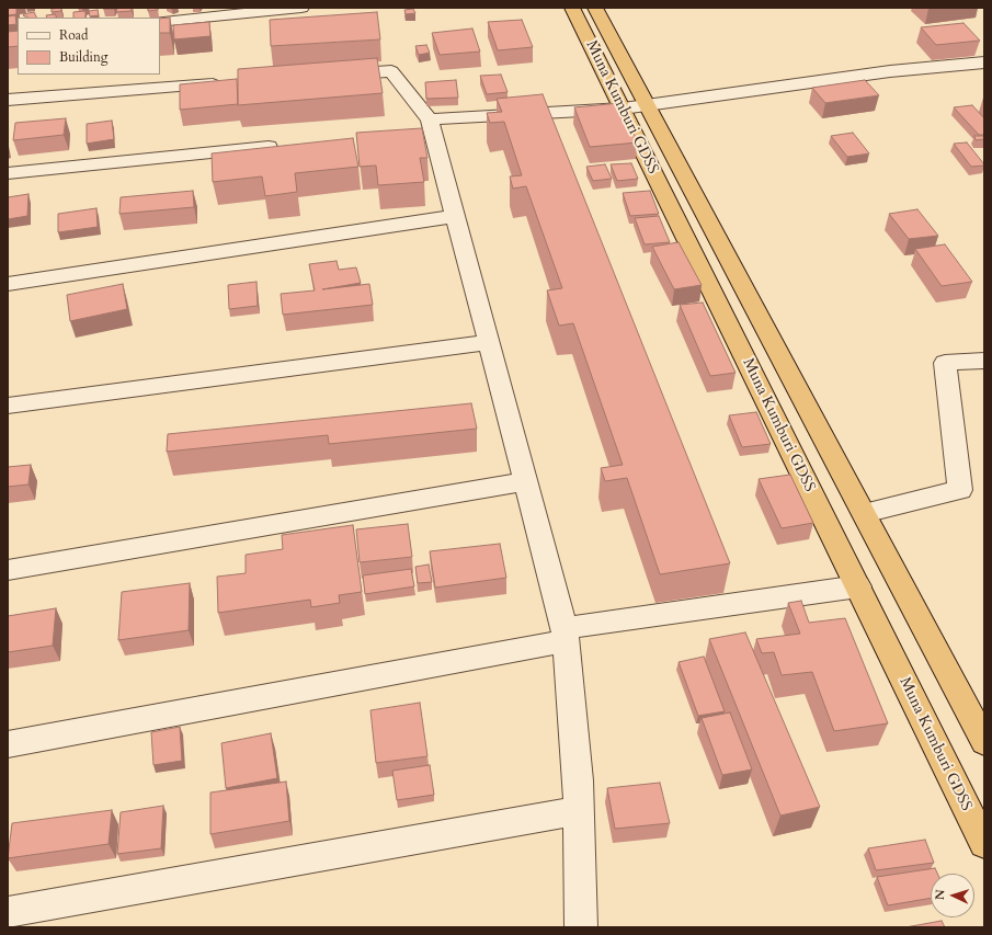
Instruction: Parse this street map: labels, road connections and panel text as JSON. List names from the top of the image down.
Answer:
{
  "streets": {
    "highway": ["Muna Kumburi GDSS"]
  },
  "legend": ["Road", "Building"],
  "north": "left"
}
